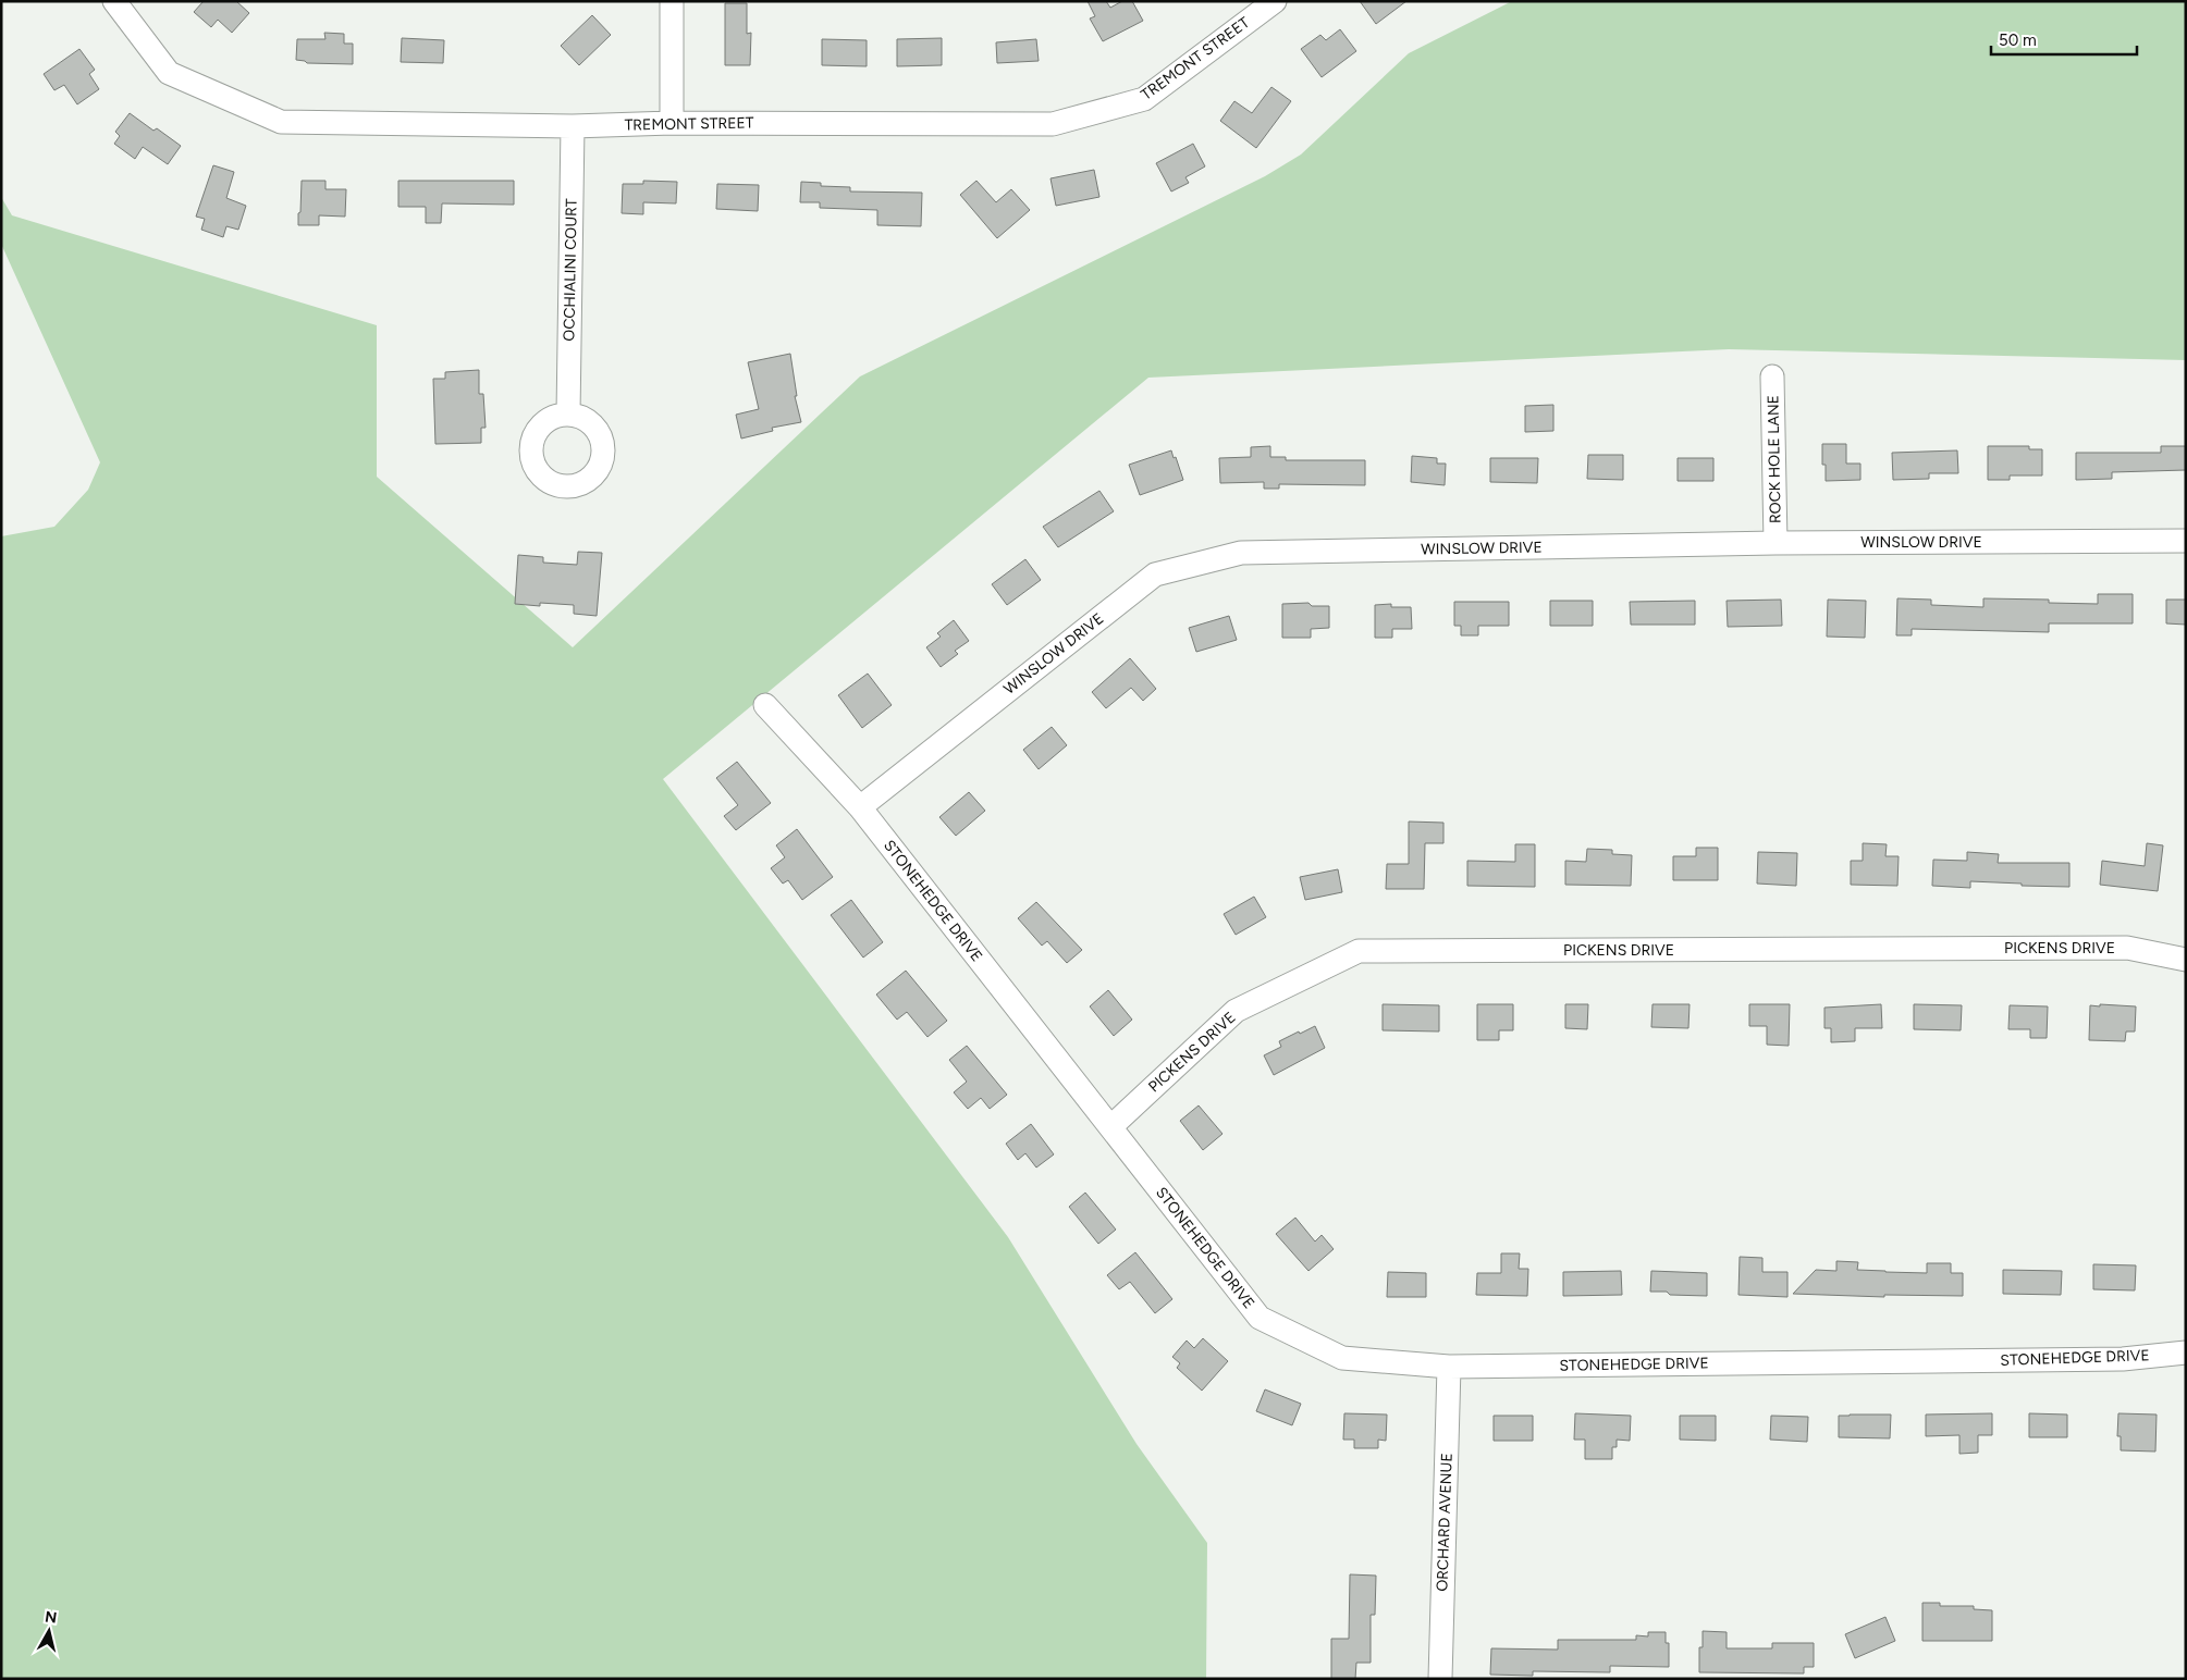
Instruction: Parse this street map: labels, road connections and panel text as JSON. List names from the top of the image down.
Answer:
{
  "streets": {
    "street": [
      "TREMONT STREET",
      "OCCHIALINI COURT",
      "ROCK HOLE LANE",
      "WINSLOW DRIVE",
      "STONEHEDGE DRIVE",
      "PICKENS DRIVE",
      "ORCHARD AVENUE"
    ]
  },
  "crossings": [
    ["TREMONT STREET", "OCCHIALINI COURT"],
    ["ROCK HOLE LANE", "WINSLOW DRIVE"],
    ["WINSLOW DRIVE", "STONEHEDGE DRIVE"],
    ["STONEHEDGE DRIVE", "PICKENS DRIVE"],
    ["STONEHEDGE DRIVE", "ORCHARD AVENUE"]
  ],
  "scale_bar": "50 m",
  "north": "top"
}
